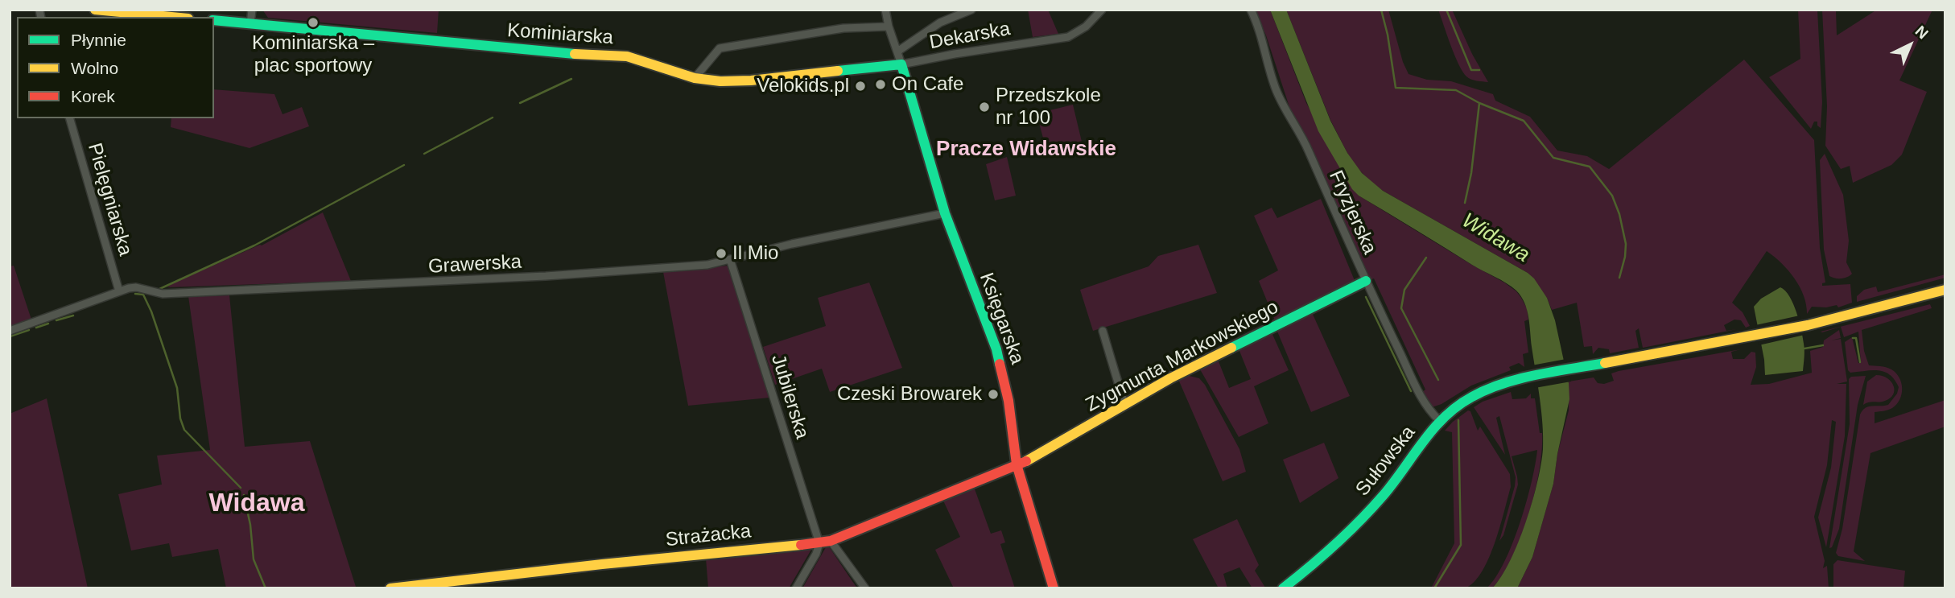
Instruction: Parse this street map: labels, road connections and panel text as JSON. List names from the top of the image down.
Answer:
{
  "streets": {
    "street": [
      "Kominiarska",
      "Dekarska",
      "Pielęgniarska",
      "Fryzjerska",
      "Grawerska",
      "Księgarska",
      "Zygmunta Markowskiego",
      "Jubilerska",
      "Sułowska",
      "Strażacka"
    ]
  },
  "crossings": [
    ["Kominiarska", "Dekarska"],
    ["Kominiarska", "Księgarska"],
    ["Dekarska", "Księgarska"],
    ["Pielęgniarska", "Grawerska"],
    ["Fryzjerska", "Zygmunta Markowskiego"],
    ["Fryzjerska", "Sułowska"],
    ["Grawerska", "Księgarska"],
    ["Grawerska", "Jubilerska"],
    ["Księgarska", "Zygmunta Markowskiego"],
    ["Księgarska", "Strażacka"],
    ["Zygmunta Markowskiego", "Strażacka"],
    ["Jubilerska", "Strażacka"]
  ],
  "districts": ["Pracze Widawskie", "Widawa"],
  "water": ["Widawa"],
  "places": [
    "Kominiarska – plac sportowy",
    "On Cafe",
    "Velokids.pl",
    "Przedszkole nr 100",
    "Il Mio",
    "Czeski Browarek"
  ],
  "legend": ["Płynnie", "Wolno", "Korek"],
  "north": "top right"
}
